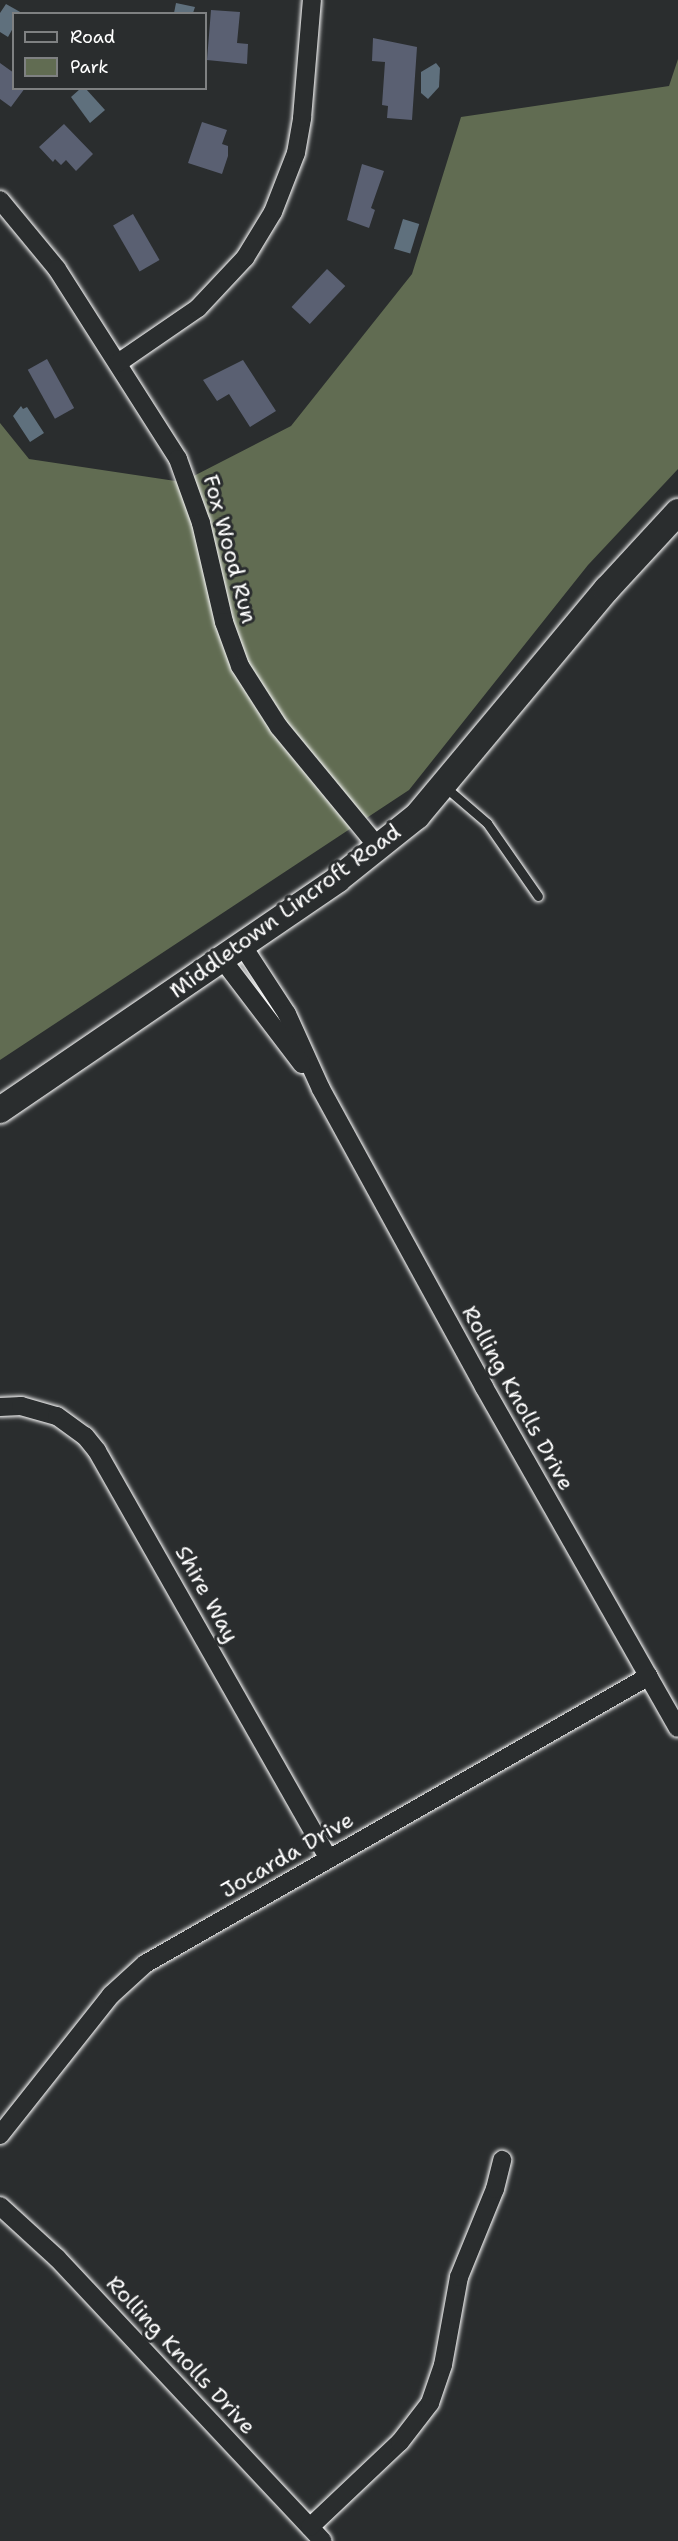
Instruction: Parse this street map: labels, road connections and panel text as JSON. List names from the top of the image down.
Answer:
{
  "streets": {
    "main road": ["Middletown Lincroft Road"],
    "street": [
      "Fox Wood Run",
      "Rolling Knolls Drive",
      "Shire Way",
      "Jocarda Drive"
    ]
  },
  "crossings": [
    ["Fox Wood Run", "Middletown Lincroft Road"],
    ["Middletown Lincroft Road", "Rolling Knolls Drive"],
    ["Rolling Knolls Drive", "Jocarda Drive"],
    ["Shire Way", "Jocarda Drive"]
  ],
  "legend": ["Road", "Park"]
}
